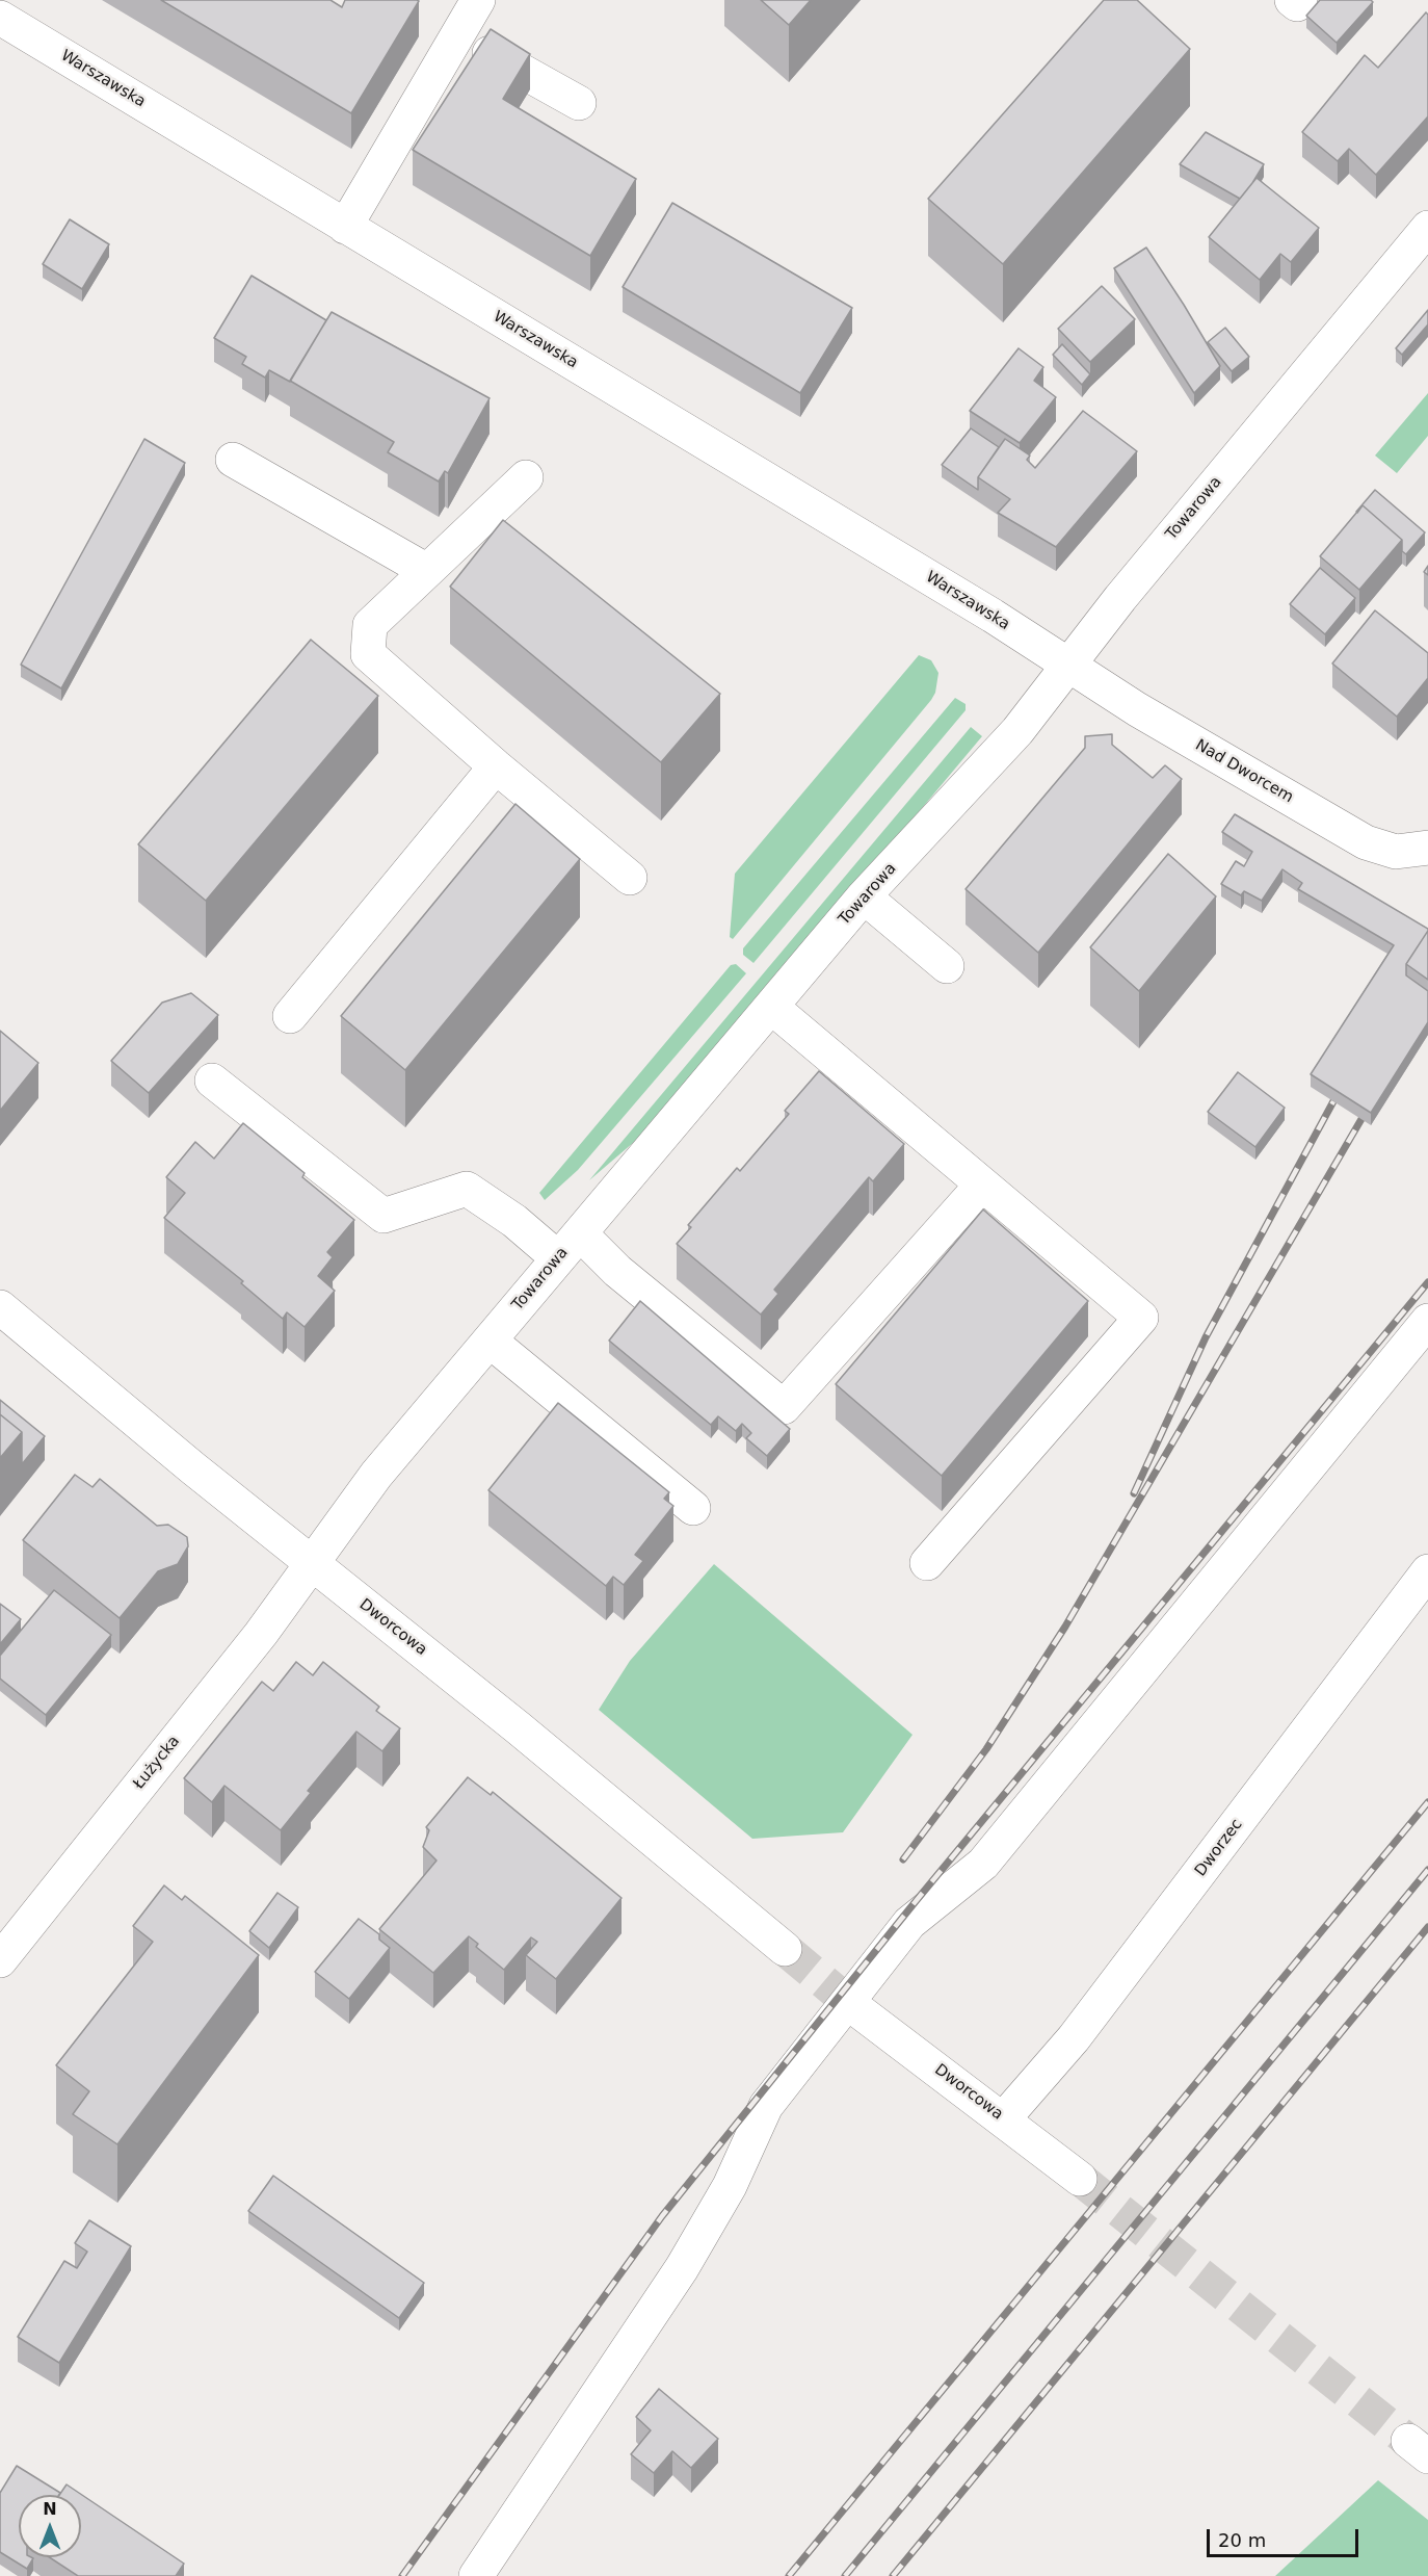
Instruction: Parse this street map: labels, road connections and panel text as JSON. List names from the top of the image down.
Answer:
{
  "streets": {
    "street": [
      "Warszawska",
      "Towarowa",
      "Nad Dworcem",
      "Dworcowa",
      "Łużycka",
      "Dworzec"
    ]
  },
  "crossings": [
    ["Warszawska", "Towarowa"],
    ["Warszawska", "Nad Dworcem"],
    ["Towarowa", "Nad Dworcem"],
    ["Towarowa", "Dworcowa"],
    ["Towarowa", "Łużycka"],
    ["Dworcowa", "Łużycka"],
    ["Dworcowa", "Dworzec"]
  ],
  "scale_bar": "20 m",
  "north": "top"
}
